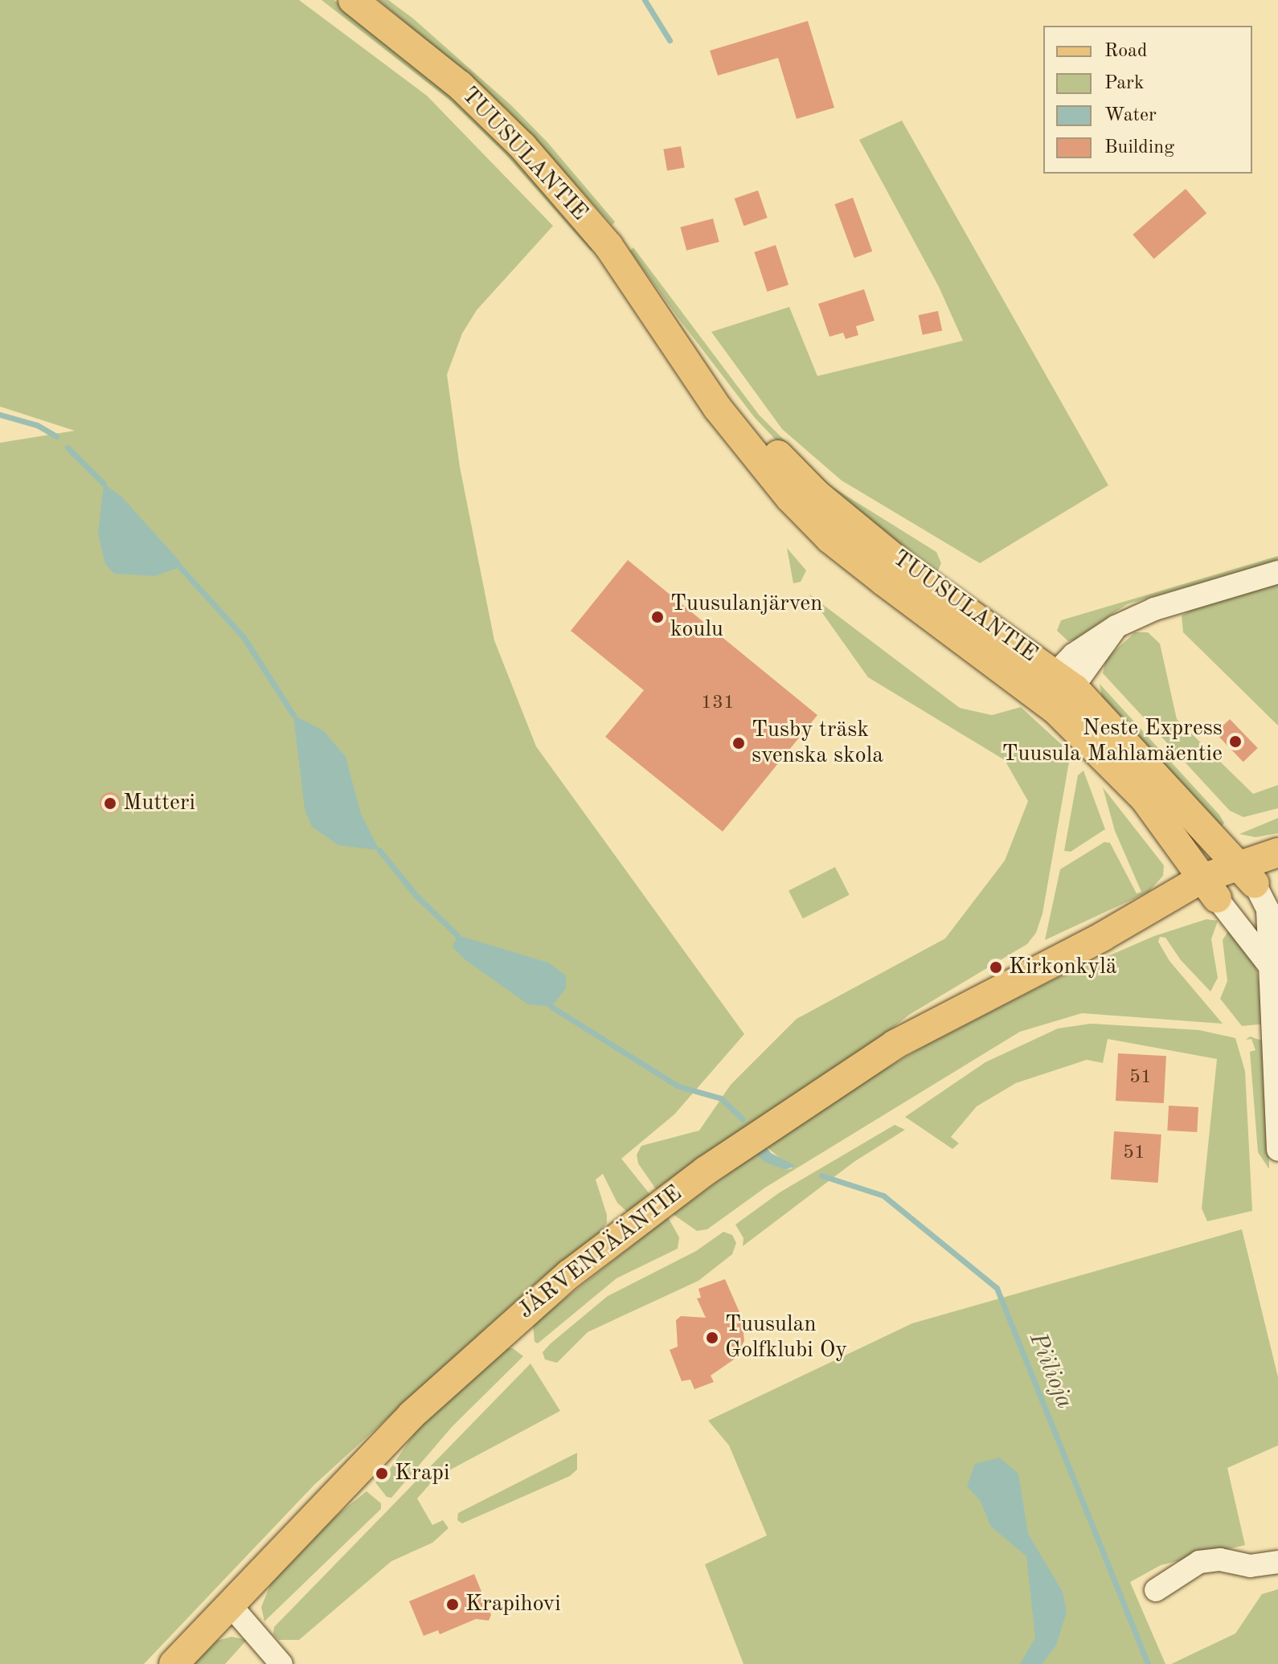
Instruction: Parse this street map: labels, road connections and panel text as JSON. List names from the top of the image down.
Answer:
{
  "streets": {
    "main road": ["TUUSULANTIE", "JÄRVENPÄÄNTIE"]
  },
  "crossings": [
    ["TUUSULANTIE", "JÄRVENPÄÄNTIE"]
  ],
  "water": ["Piilioja"],
  "places": [
    "Tuusulanjärven koulu",
    "Neste Express Tuusula Mahlamäentie",
    "Tusby träsk svenska skola",
    "Mutteri",
    "Kirkonkylä",
    "Tuusulan Golfklubi Oy",
    "Krapi",
    "Krapihovi"
  ],
  "house_numbers": ["131", "51", "51"],
  "legend": [
    "Road",
    "Park",
    "Water",
    "Building"
  ]
}
